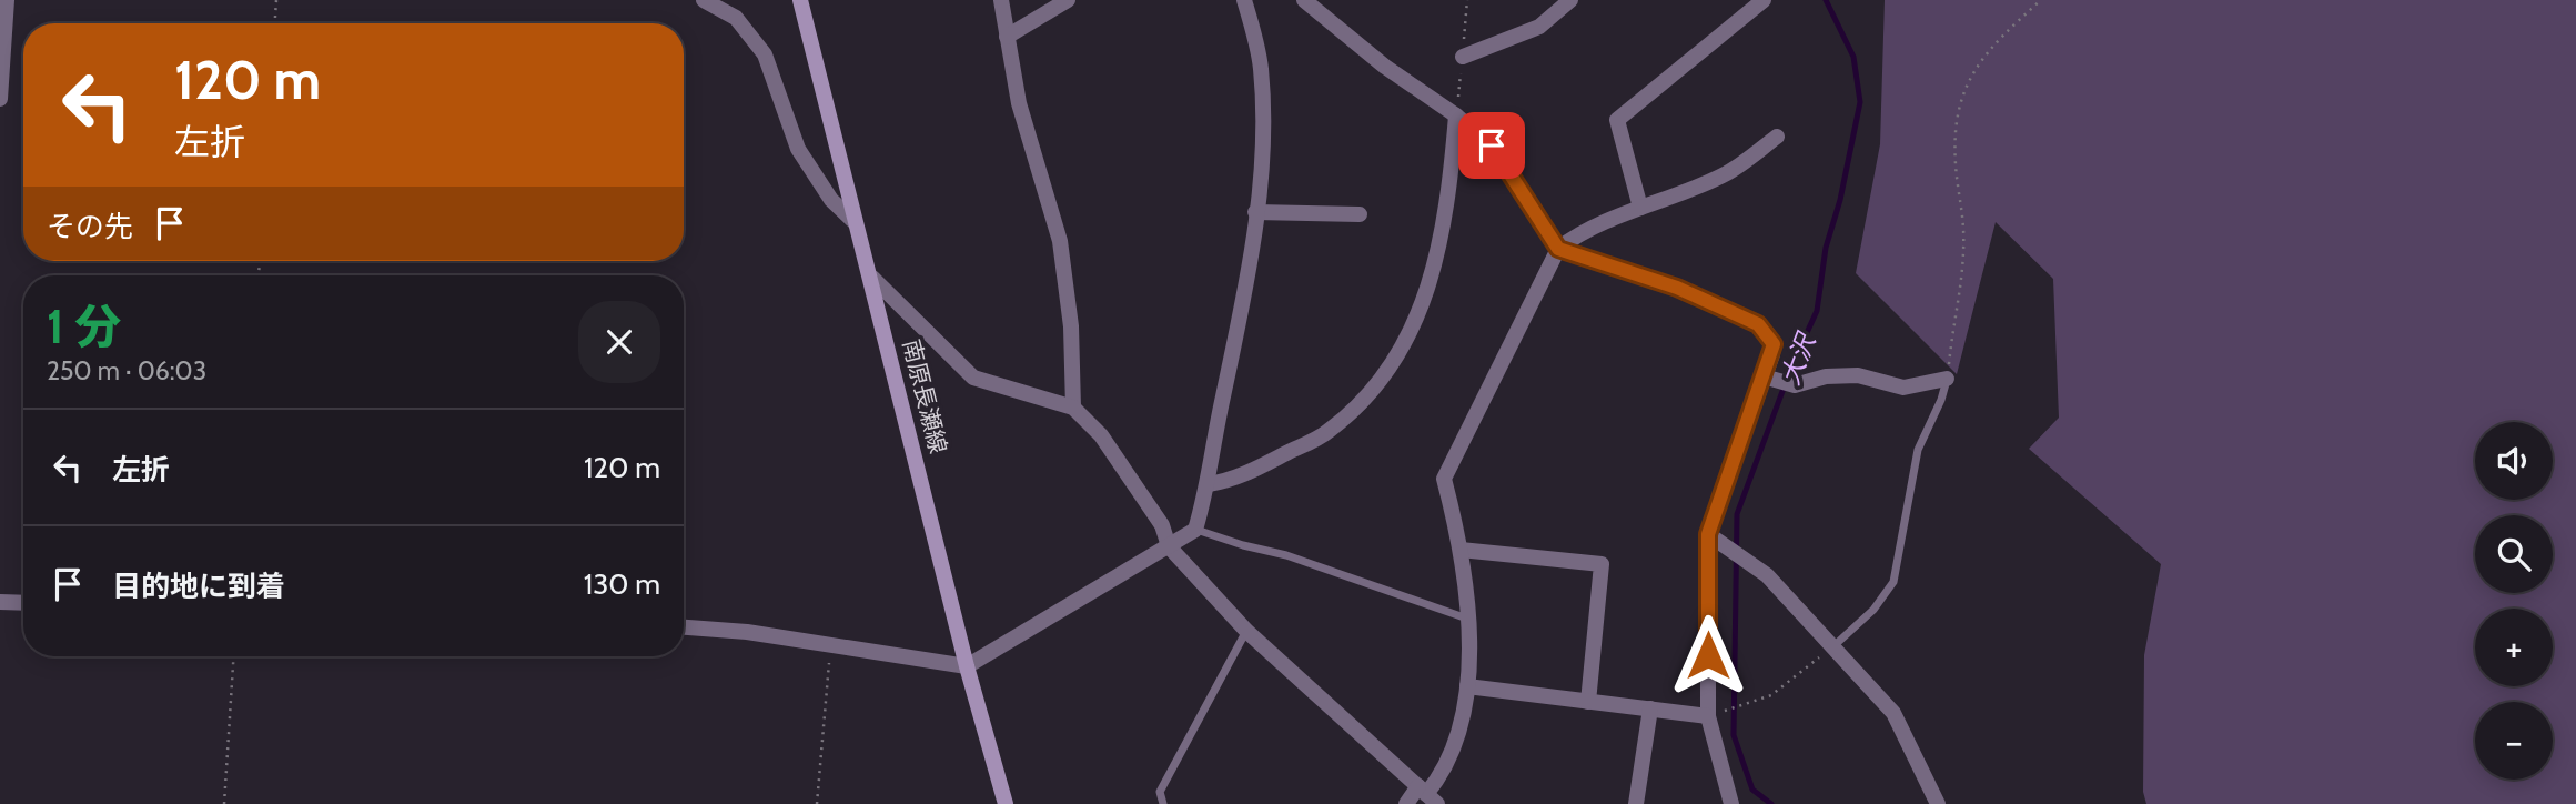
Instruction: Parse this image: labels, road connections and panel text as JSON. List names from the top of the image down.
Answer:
{
  "streets": {
    "main road": ["南原長瀬線"]
  },
  "water": ["大沢"],
  "page": {
    "turn": ["120 m", "左折"],
    "then": "その先",
    "heading": ["1 分", "250 m · 06:03"],
    "list": [
      {
        "name": "左折",
        "value": "120 m"
      },
      {
        "name": "目的地に到着",
        "value": "130 m"
      }
    ],
    "map_buttons": ["+", "−"]
  }
}
